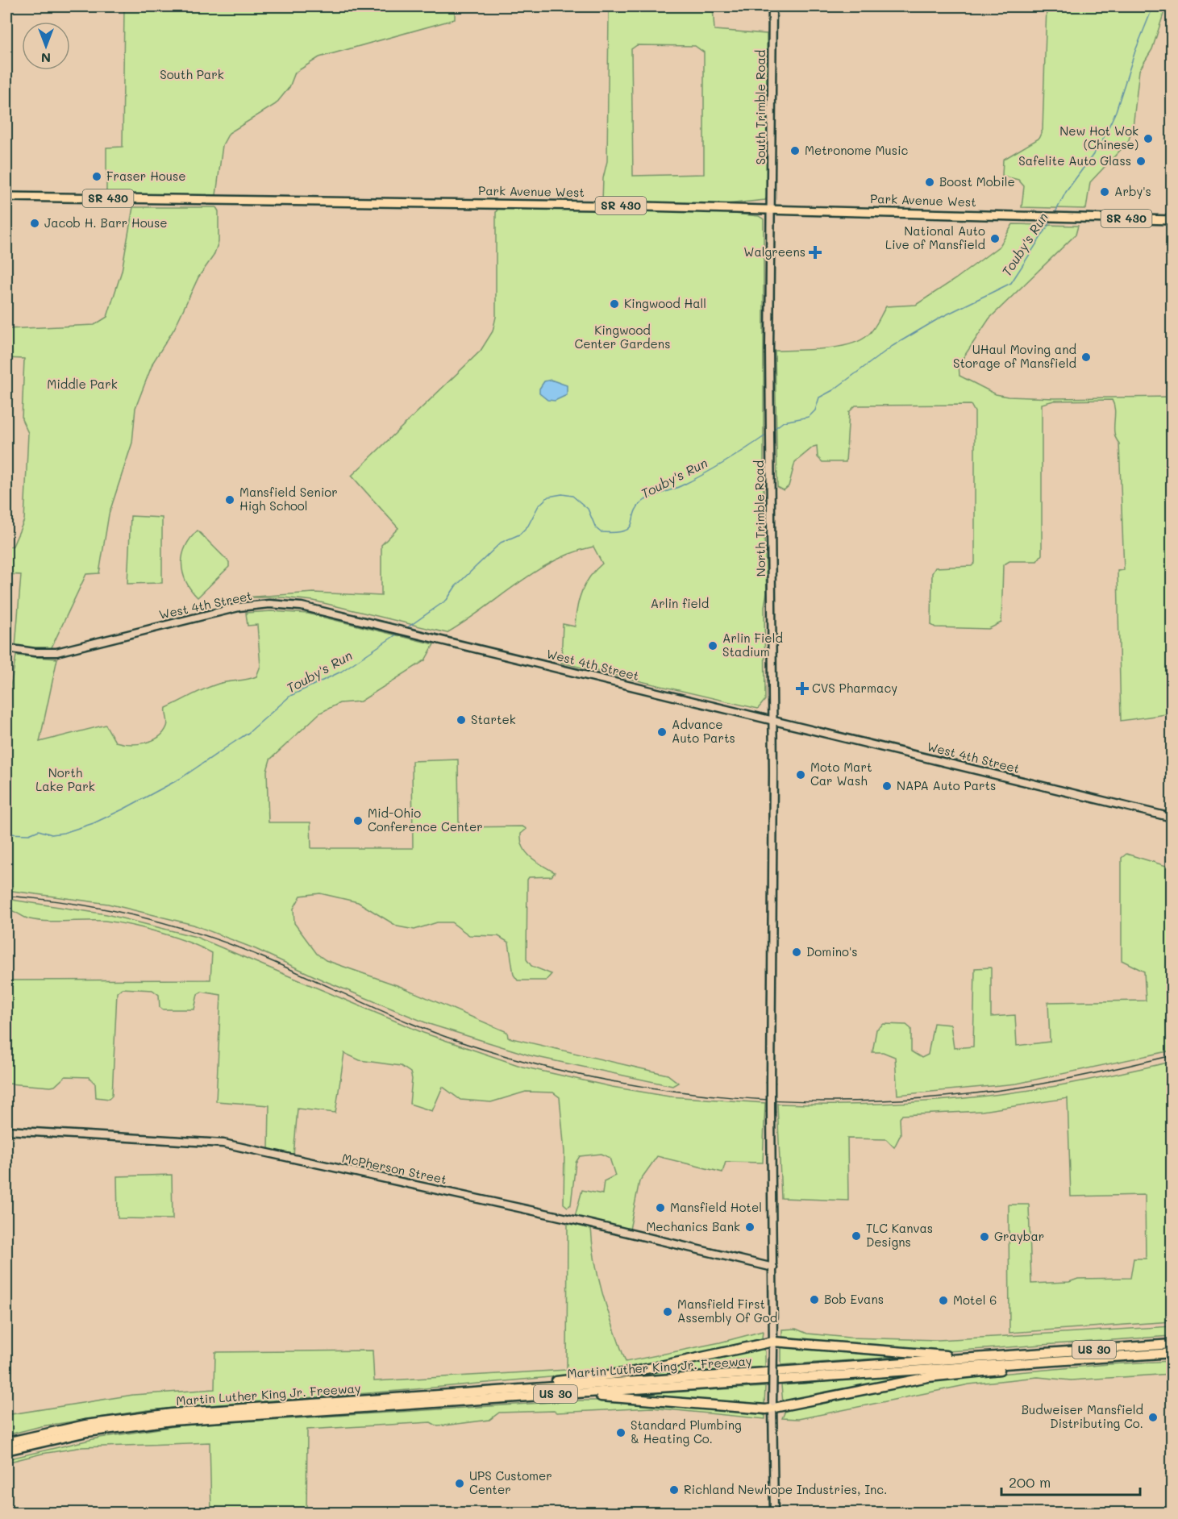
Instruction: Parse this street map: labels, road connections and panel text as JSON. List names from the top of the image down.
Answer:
{
  "streets": {
    "highway": ["US 30", "Martin Luther King Jr. Freeway"],
    "main road": [
      "South Trimble Road",
      "Park Avenue West",
      "SR 430",
      "North Trimble Road",
      "West 4th Street",
      "McPherson Street"
    ]
  },
  "crossings": [
    ["South Trimble Road", "Park Avenue West"],
    ["South Trimble Road", "North Trimble Road"],
    ["Park Avenue West", "North Trimble Road"],
    ["North Trimble Road", "West 4th Street"],
    ["North Trimble Road", "McPherson Street"]
  ],
  "water": ["Touby's Run"],
  "parks": [
    "South Park",
    "Kingwood Center Gardens",
    "Middle Park",
    "Arlin field",
    "North Lake Park"
  ],
  "places": {
    "other": [
      "New Hot Wok (Chinese)",
      "Metronome Music",
      "Safelite Auto Glass",
      "Fraser House",
      "Boost Mobile",
      "Arby's",
      "Jacob H. Barr House",
      "National Auto Live of Mansfield",
      "Kingwood Hall",
      "UHaul Moving and Storage of Mansfield",
      "Mansfield Senior High School",
      "Arlin Field Stadium",
      "Startek",
      "Advance Auto Parts",
      "Moto Mart Car Wash",
      "NAPA Auto Parts",
      "Mid-Ohio Conference Center",
      "Domino's",
      "Mansfield Hotel",
      "Mechanics Bank",
      "TLC Kanvas Designs",
      "Graybar",
      "Bob Evans",
      "Motel 6",
      "Mansfield First Assembly Of God",
      "Budweiser Mansfield Distributing Co.",
      "Standard Plumbing & Heating Co.",
      "UPS Customer Center",
      "Richland Newhope Industries, Inc."
    ],
    "health": ["Walgreens", "CVS Pharmacy"]
  },
  "scale_bar": "200 m",
  "north": "bottom"
}
